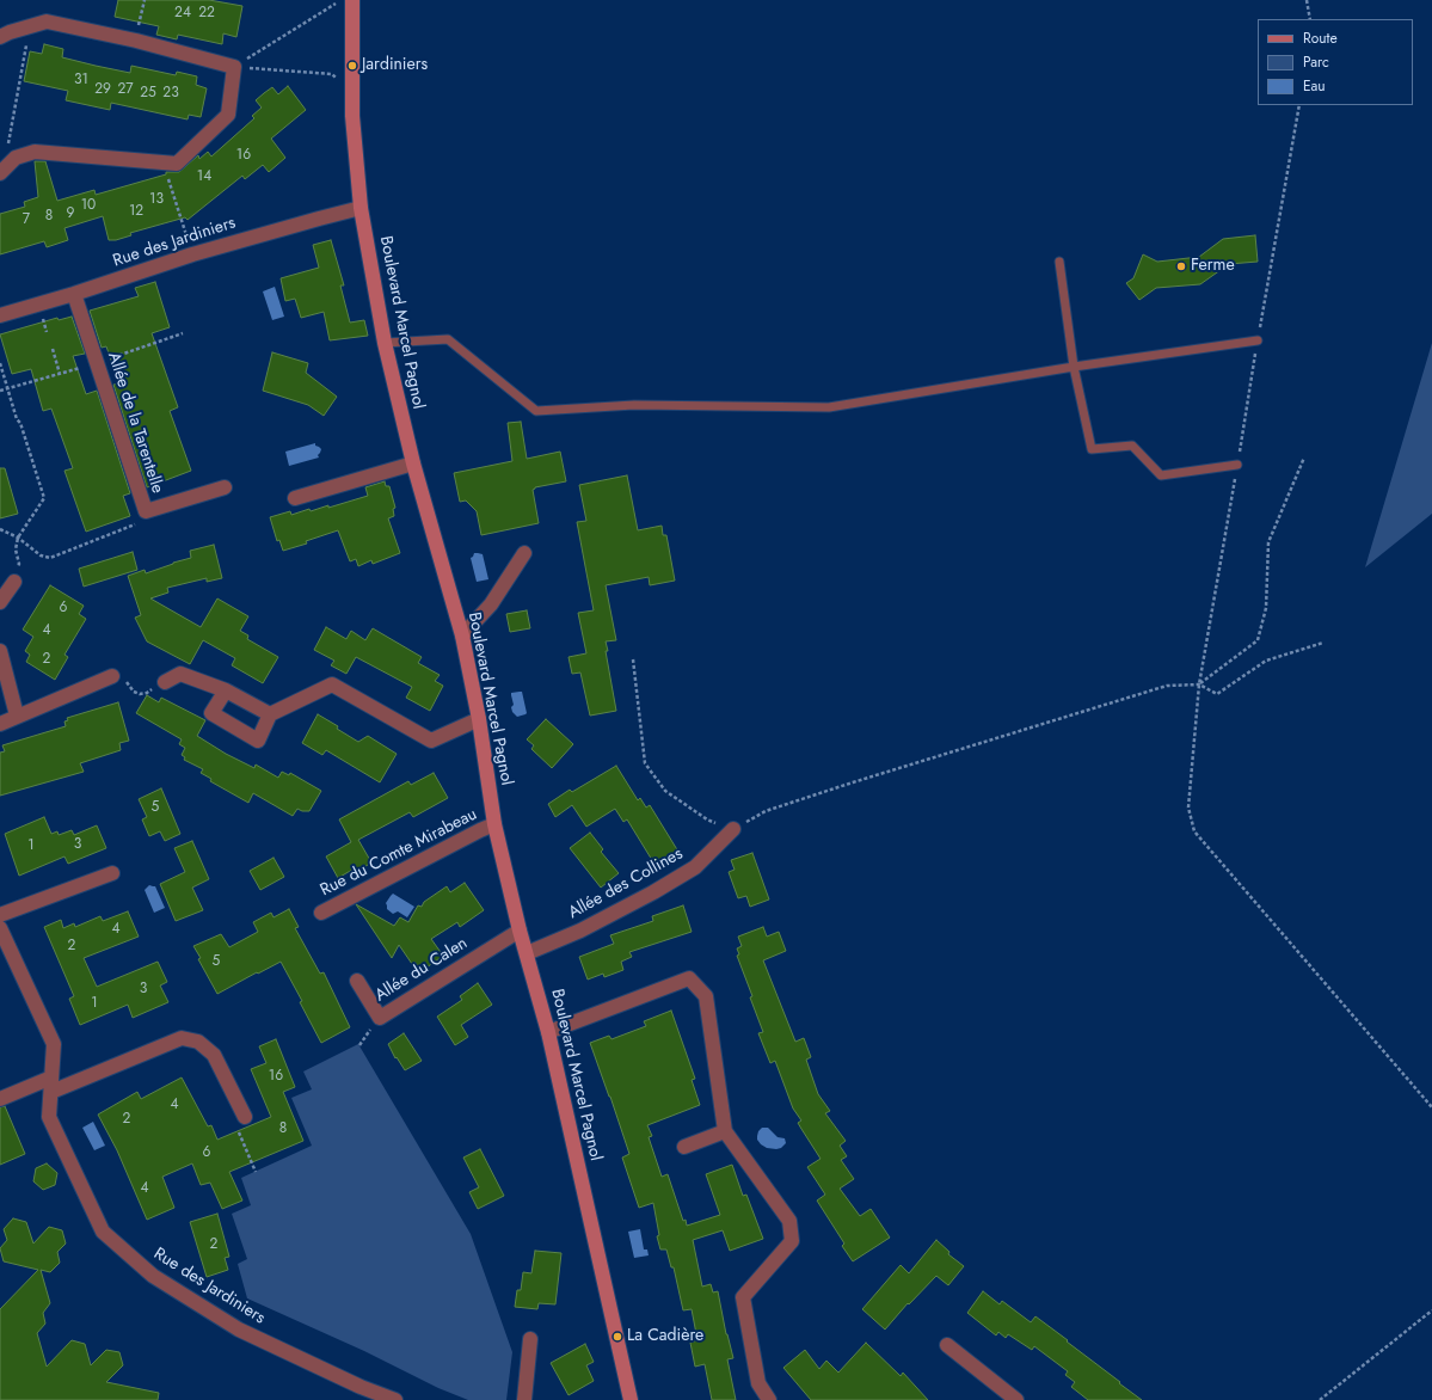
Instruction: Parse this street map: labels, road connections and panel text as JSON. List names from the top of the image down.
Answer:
{
  "streets": {
    "street": [
      "Rue des Jardiniers",
      "Boulevard Marcel Pagnol",
      "Allée de la Tarentelle",
      "Rue du Comte Mirabeau",
      "Allée des Collines",
      "Allée du Calen"
    ]
  },
  "crossings": [
    ["Rue des Jardiniers", "Boulevard Marcel Pagnol"],
    ["Rue des Jardiniers", "Allée de la Tarentelle"],
    ["Boulevard Marcel Pagnol", "Rue du Comte Mirabeau"],
    ["Boulevard Marcel Pagnol", "Allée des Collines"],
    ["Boulevard Marcel Pagnol", "Allée du Calen"]
  ],
  "places": ["Jardiniers", "Ferme", "La Cadière"],
  "house_numbers": [
    "24",
    "22",
    "31",
    "29",
    "27",
    "25",
    "23",
    "16",
    "14",
    "13",
    "10",
    "12",
    "9",
    "8",
    "7",
    "6",
    "4",
    "2",
    "5",
    "3",
    "1",
    "4",
    "2",
    "5",
    "3",
    "1",
    "16",
    "4",
    "2",
    "8",
    "6",
    "4",
    "2"
  ],
  "legend": ["Route", "Parc", "Eau"]
}
